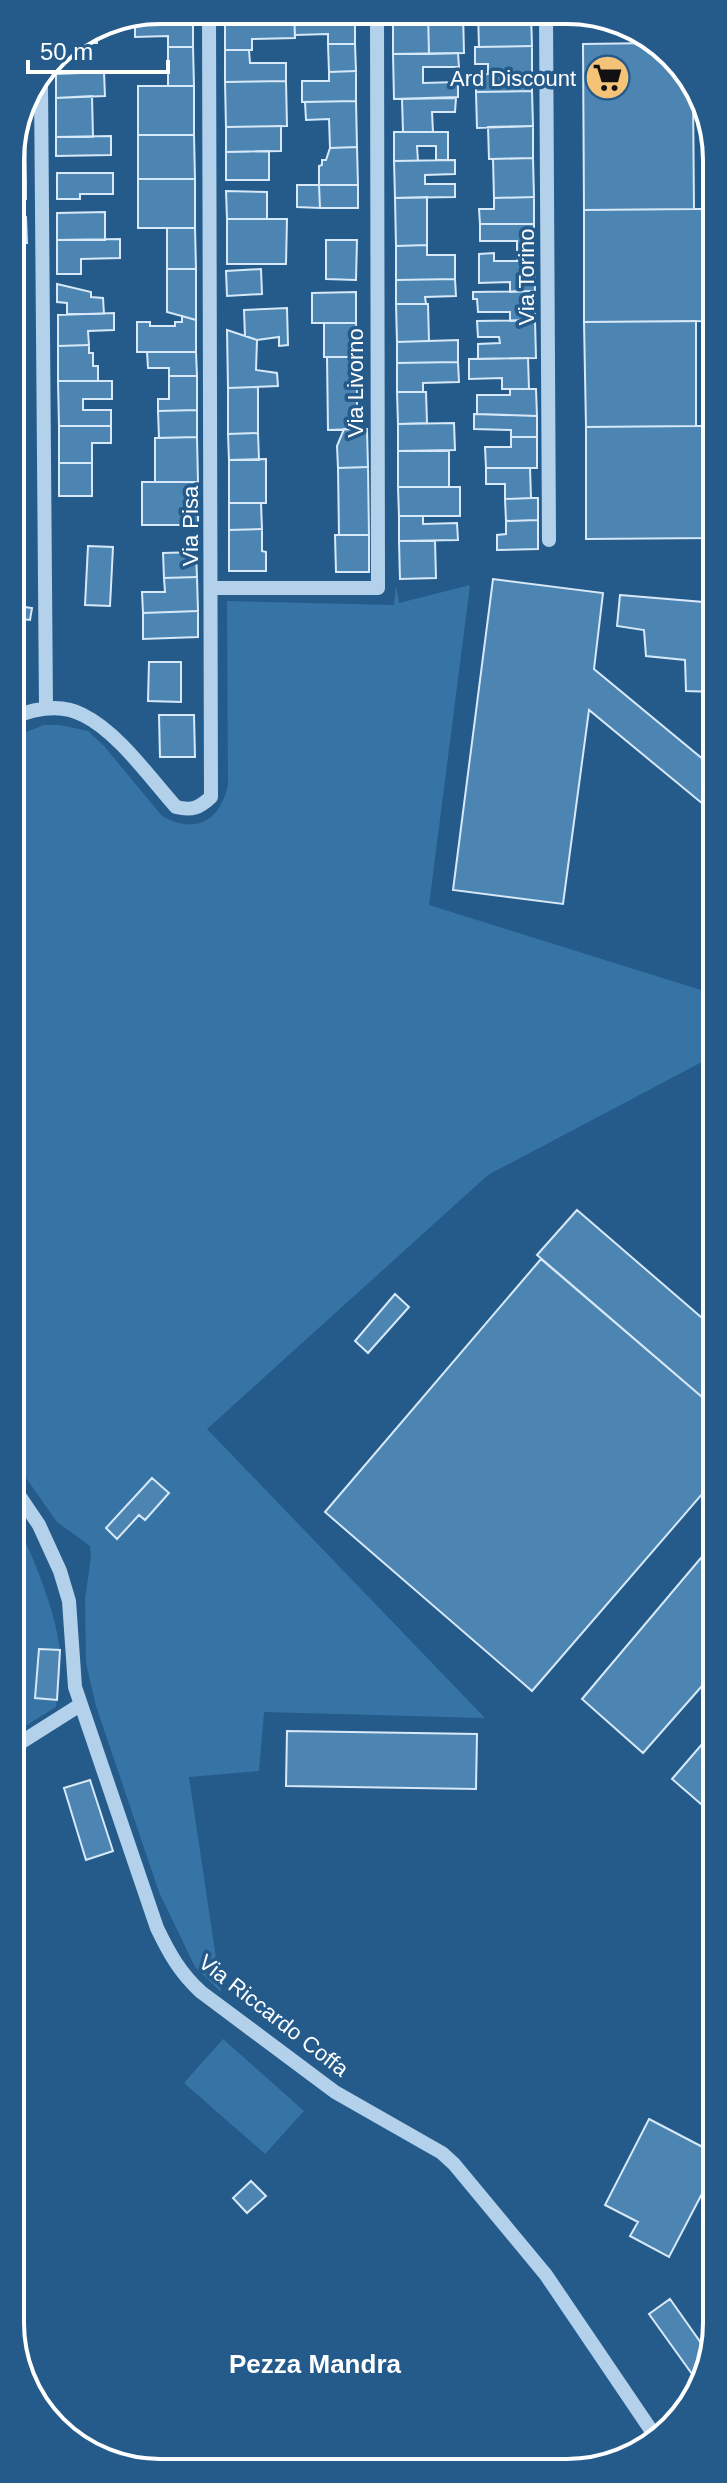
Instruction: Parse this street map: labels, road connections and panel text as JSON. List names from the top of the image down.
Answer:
{
  "streets": {
    "street": [
      "Via Torino",
      "Via Livorno",
      "Via Pisa",
      "Via Riccardo Coffa"
    ]
  },
  "crossings": [
    ["Via Livorno", "Via Pisa"]
  ],
  "districts": ["Pezza Mandra"],
  "places": {
    "supermarket": ["Ard Discount"]
  },
  "scale_bar": "50 m"
}
